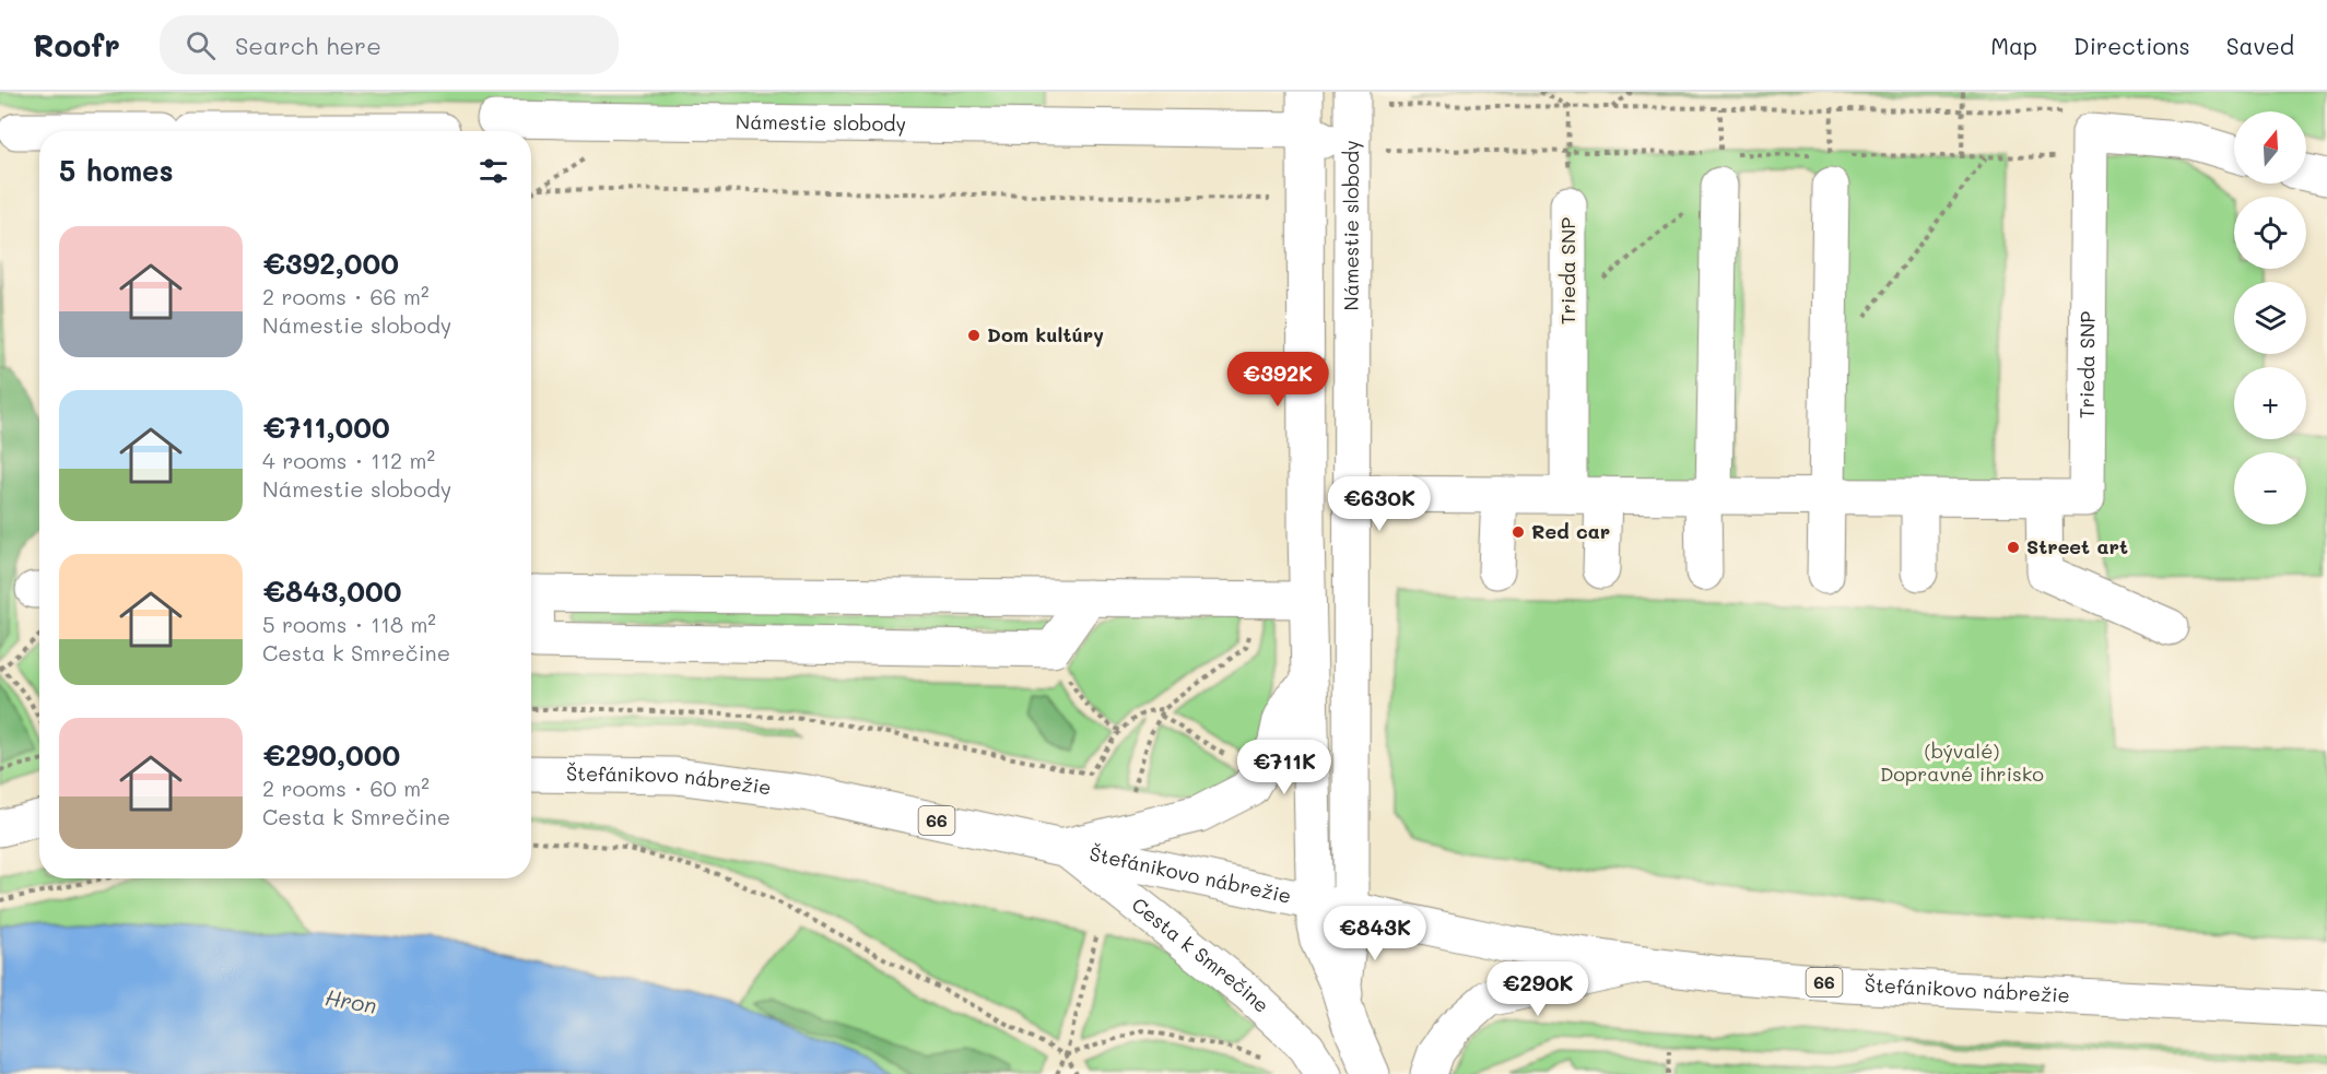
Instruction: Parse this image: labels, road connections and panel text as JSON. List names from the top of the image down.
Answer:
{
  "streets": {
    "street": [
      "Námestie slobody",
      "Trieda SNP",
      "Štefánikovo nábrežie",
      "66",
      "Cesta k Smrečine"
    ]
  },
  "crossings": [
    ["Námestie slobody", "Trieda SNP"],
    ["Námestie slobody", "Štefánikovo nábrežie"],
    ["Štefánikovo nábrežie", "Cesta k Smrečine"]
  ],
  "water": ["Hron"],
  "parks": ["(bývalé) Dopravné ihrisko"],
  "places": ["Dom kultúry", "Red car", "Street art"],
  "north": "top",
  "page": {
    "header": "Roofr",
    "search": "Search here",
    "nav": ["Map", "Directions", "Saved"],
    "map_buttons": ["+", "−"],
    "heading": "5 homes",
    "list": [
      {
        "name": "€392,000",
        "note": "2 rooms · 66 m² · Námestie slobody"
      },
      {
        "name": "€711,000",
        "note": "4 rooms · 112 m² · Námestie slobody"
      },
      {
        "name": "€843,000",
        "note": "5 rooms · 118 m² · Cesta k Smrečine"
      },
      {
        "name": "€290,000",
        "note": "2 rooms · 60 m² · Cesta k Smrečine"
      }
    ],
    "price": [
      "€392K",
      "€630K",
      "€711K",
      "€843K",
      "€290K"
    ]
  }
}
